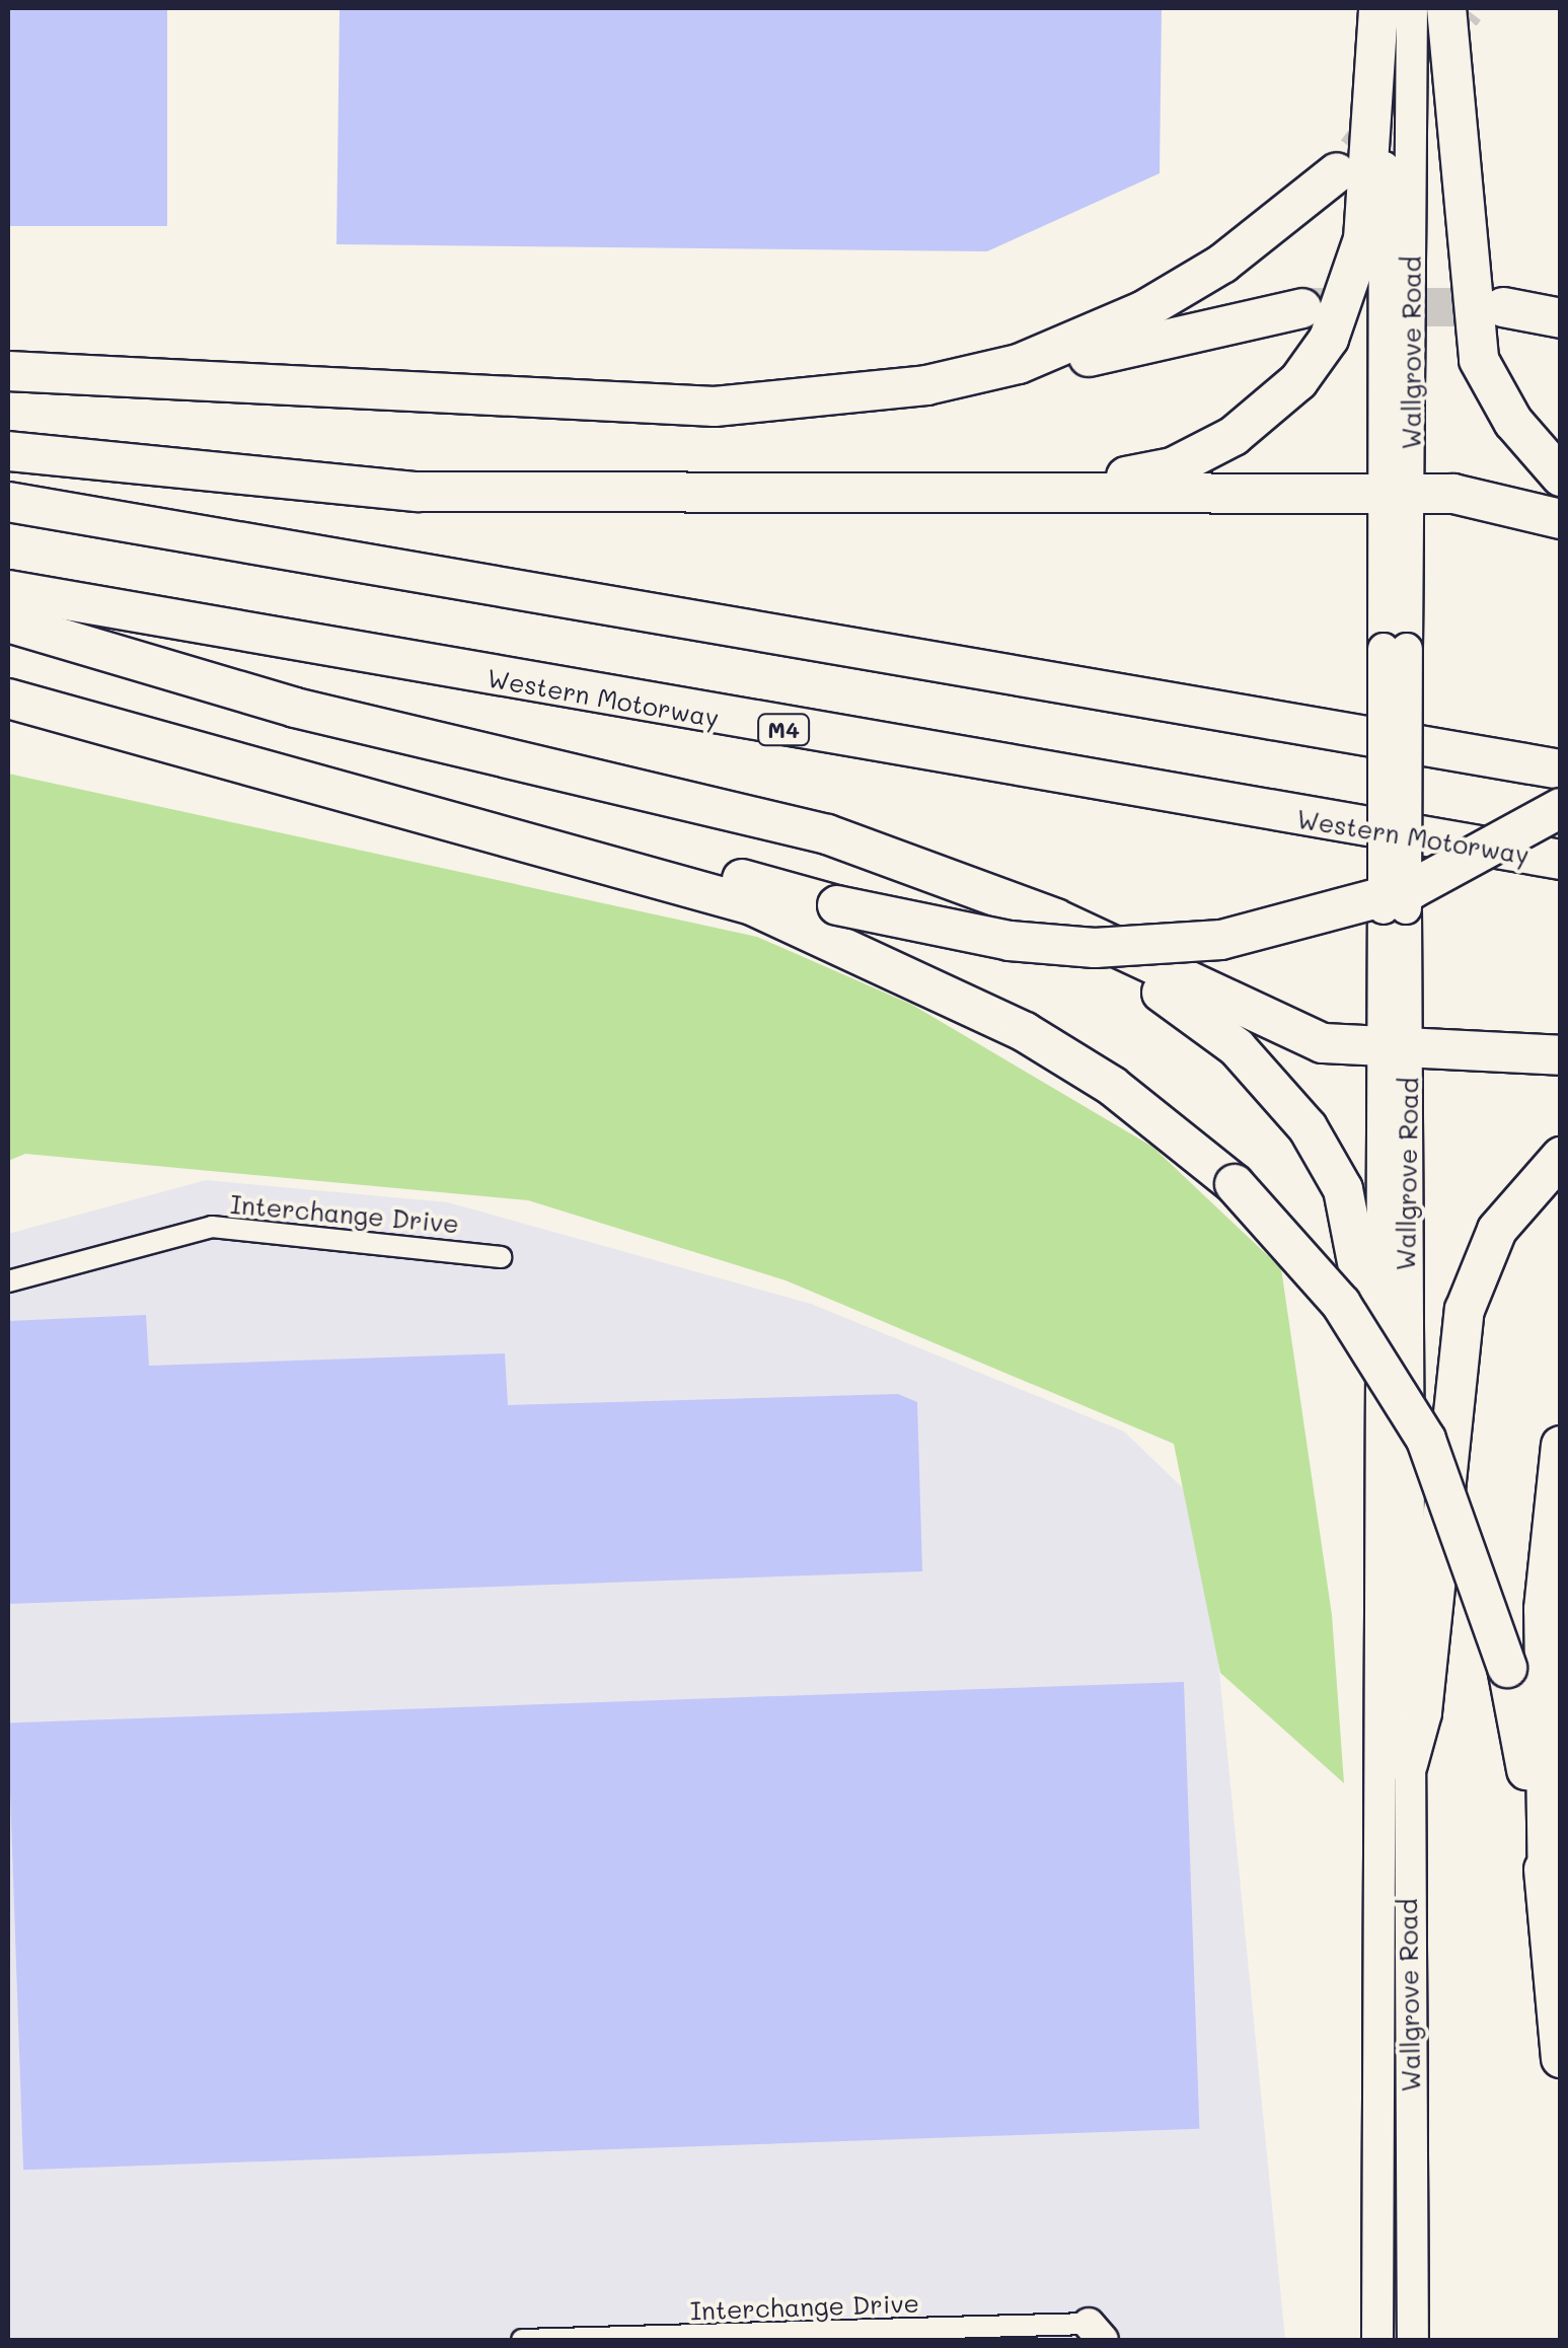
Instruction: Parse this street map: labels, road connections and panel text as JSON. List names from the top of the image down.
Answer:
{
  "streets": {
    "highway": ["Western Motorway", "M4"],
    "main road": ["Wallgrove Road"],
    "street": ["Interchange Drive"]
  }
}
